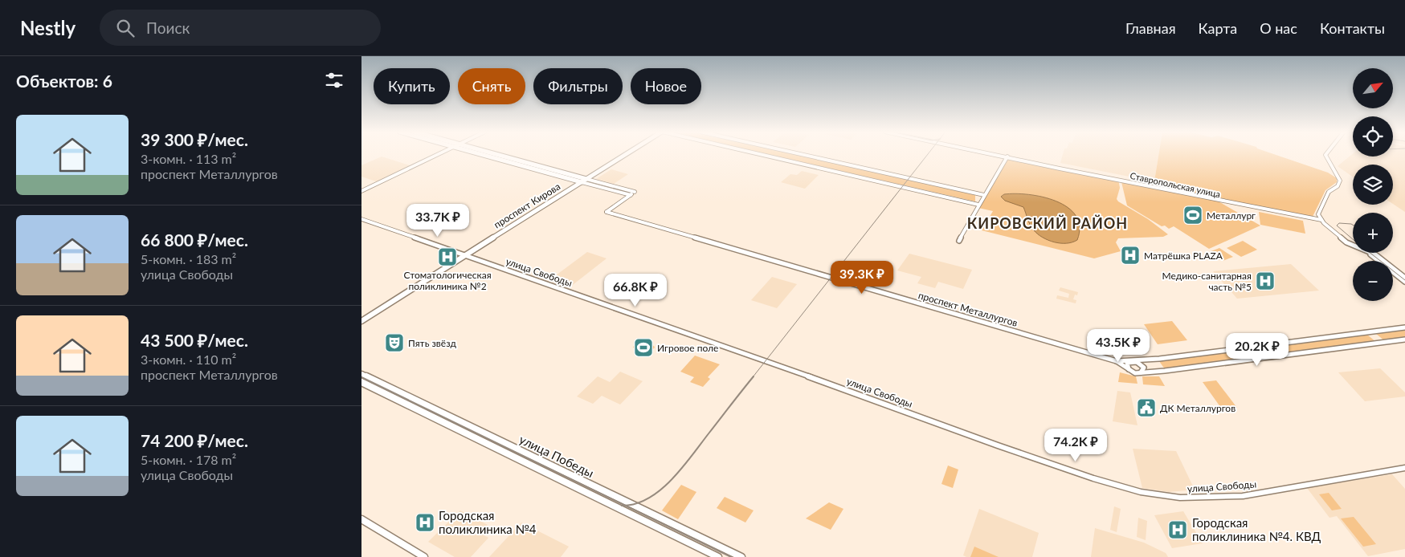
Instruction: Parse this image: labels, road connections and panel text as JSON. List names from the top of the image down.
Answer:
{
  "streets": {
    "main road": ["проспект Кирова", "улица Победы"],
    "street": ["Ставропольская улица", "улица Свободы", "проспект Металлургов"]
  },
  "crossings": [
    ["проспект Кирова", "улица Свободы"]
  ],
  "districts": ["КИРОВСКИЙ РАЙОН"],
  "places": {
    "sports": ["Металлург", "Игровое поле"],
    "hospital": [
      "Матрёшка PLAZA",
      "Стоматологическая поликлиника №2",
      "Медико-санитарная часть №5",
      "Городская поликлиника №4",
      "Городская поликлиника №4. КВД"
    ],
    "theatre": ["Пять звёзд"],
    "public building": ["ДК Металлургов"]
  },
  "north": "top right",
  "page": {
    "header": "Nestly",
    "search": "Поиск",
    "nav": [
      "Главная",
      "Карта",
      "О нас",
      "Контакты"
    ],
    "heading": "Объектов: 6",
    "map_buttons": ["+", "−"],
    "chip": [
      "Купить",
      "Снять",
      "Фильтры",
      "Новое"
    ],
    "list": [
      {
        "name": "39 300 ₽/мес.",
        "note": "3-комн. · 113 m² · проспект Металлургов"
      },
      {
        "name": "66 800 ₽/мес.",
        "note": "5-комн. · 183 m² · улица Свободы"
      },
      {
        "name": "43 500 ₽/мес.",
        "note": "3-комн. · 110 m² · проспект Металлургов"
      },
      {
        "name": "74 200 ₽/мес.",
        "note": "5-комн. · 178 m² · улица Свободы"
      }
    ],
    "price": [
      "33.7K ₽",
      "39.3K ₽",
      "66.8K ₽",
      "43.5K ₽",
      "20.2K ₽",
      "74.2K ₽"
    ]
  }
}
